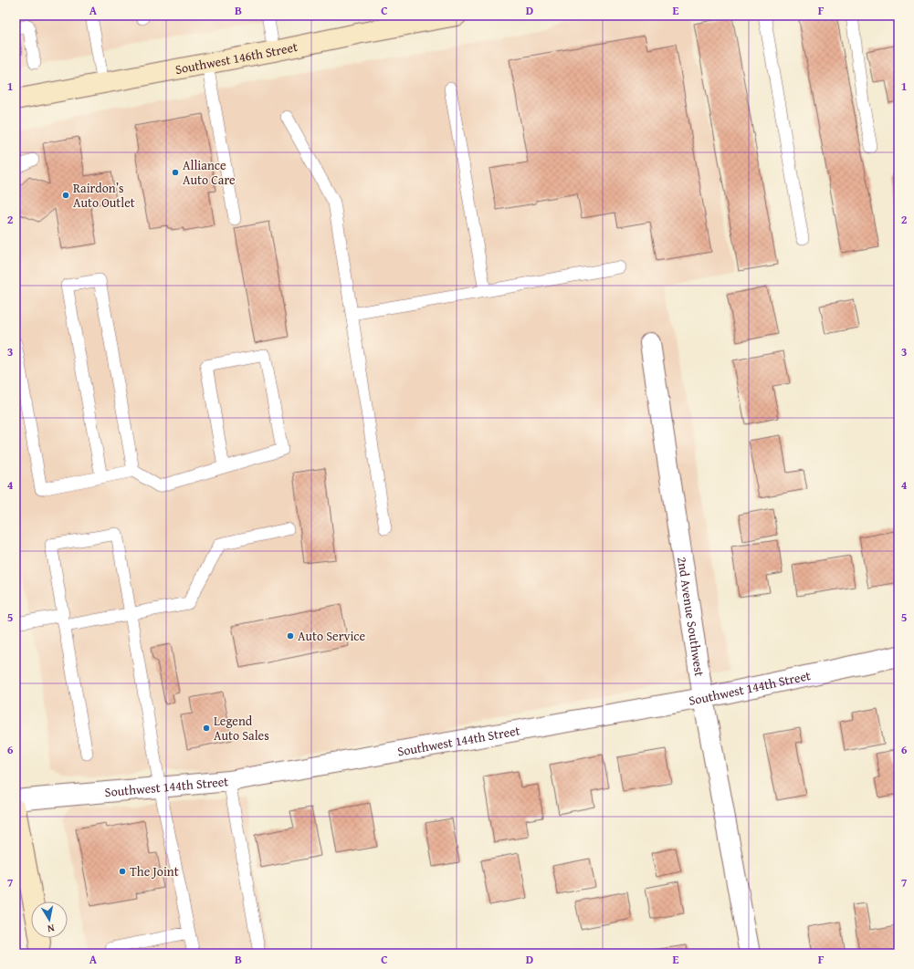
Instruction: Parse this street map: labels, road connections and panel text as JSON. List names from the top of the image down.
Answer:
{
  "streets": {
    "street": ["Southwest 146th Street", "2nd Avenue Southwest", "Southwest 144th Street"]
  },
  "crossings": [
    ["2nd Avenue Southwest", "Southwest 144th Street"]
  ],
  "places": [
    "Alliance Auto Care",
    "Rairdon’s Auto Outlet",
    "Auto Service",
    "Legend Auto Sales",
    "The Joint"
  ],
  "north": "bottom",
  "grid": {
    "columns": [
      "A",
      "B",
      "C",
      "D",
      "E",
      "F"
    ],
    "rows": [
      "1",
      "2",
      "3",
      "4",
      "5",
      "6",
      "7"
    ]
  }
}
